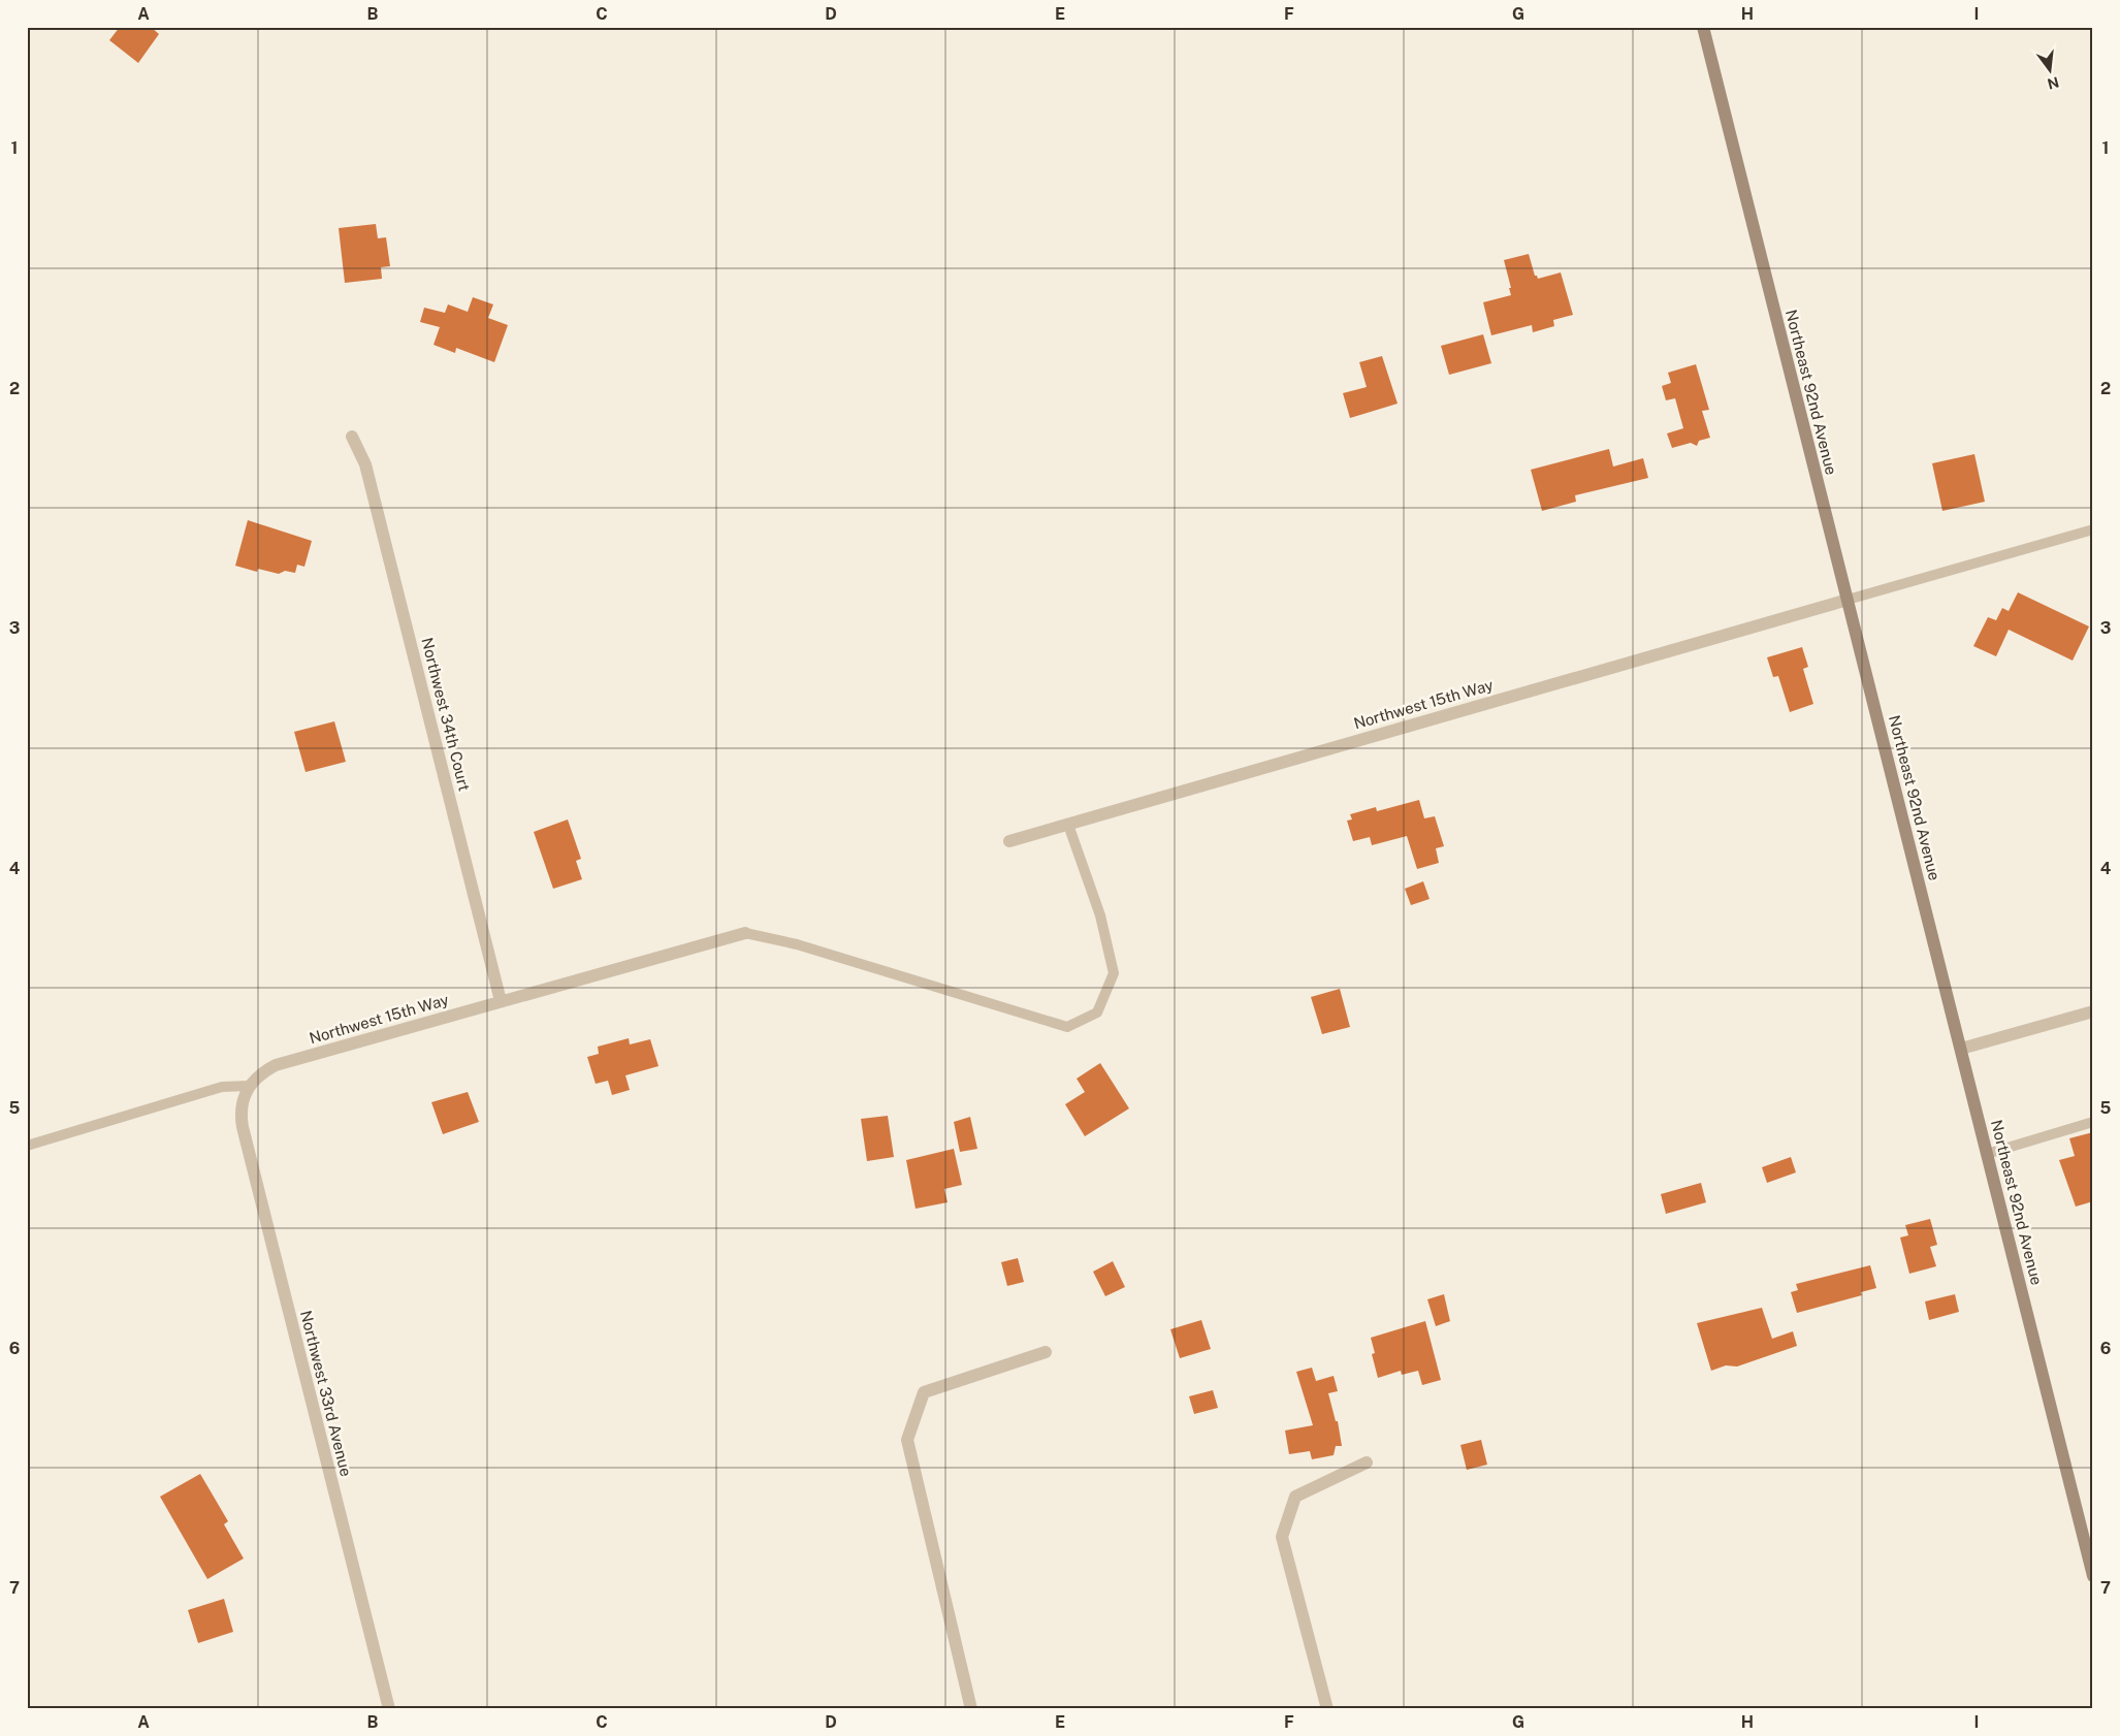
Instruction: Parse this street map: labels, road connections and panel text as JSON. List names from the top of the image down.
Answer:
{
  "streets": {
    "street": [
      "Northeast 92nd Avenue",
      "Northwest 15th Way",
      "Northwest 34th Court",
      "Northwest 33rd Avenue"
    ]
  },
  "crossings": [
    ["Northeast 92nd Avenue", "Northwest 15th Way"],
    ["Northwest 15th Way", "Northwest 34th Court"],
    ["Northwest 15th Way", "Northwest 33rd Avenue"]
  ],
  "north": "bottom",
  "grid": {
    "columns": [
      "A",
      "B",
      "C",
      "D",
      "E",
      "F",
      "G",
      "H",
      "I"
    ],
    "rows": [
      "1",
      "2",
      "3",
      "4",
      "5",
      "6",
      "7"
    ]
  }
}
